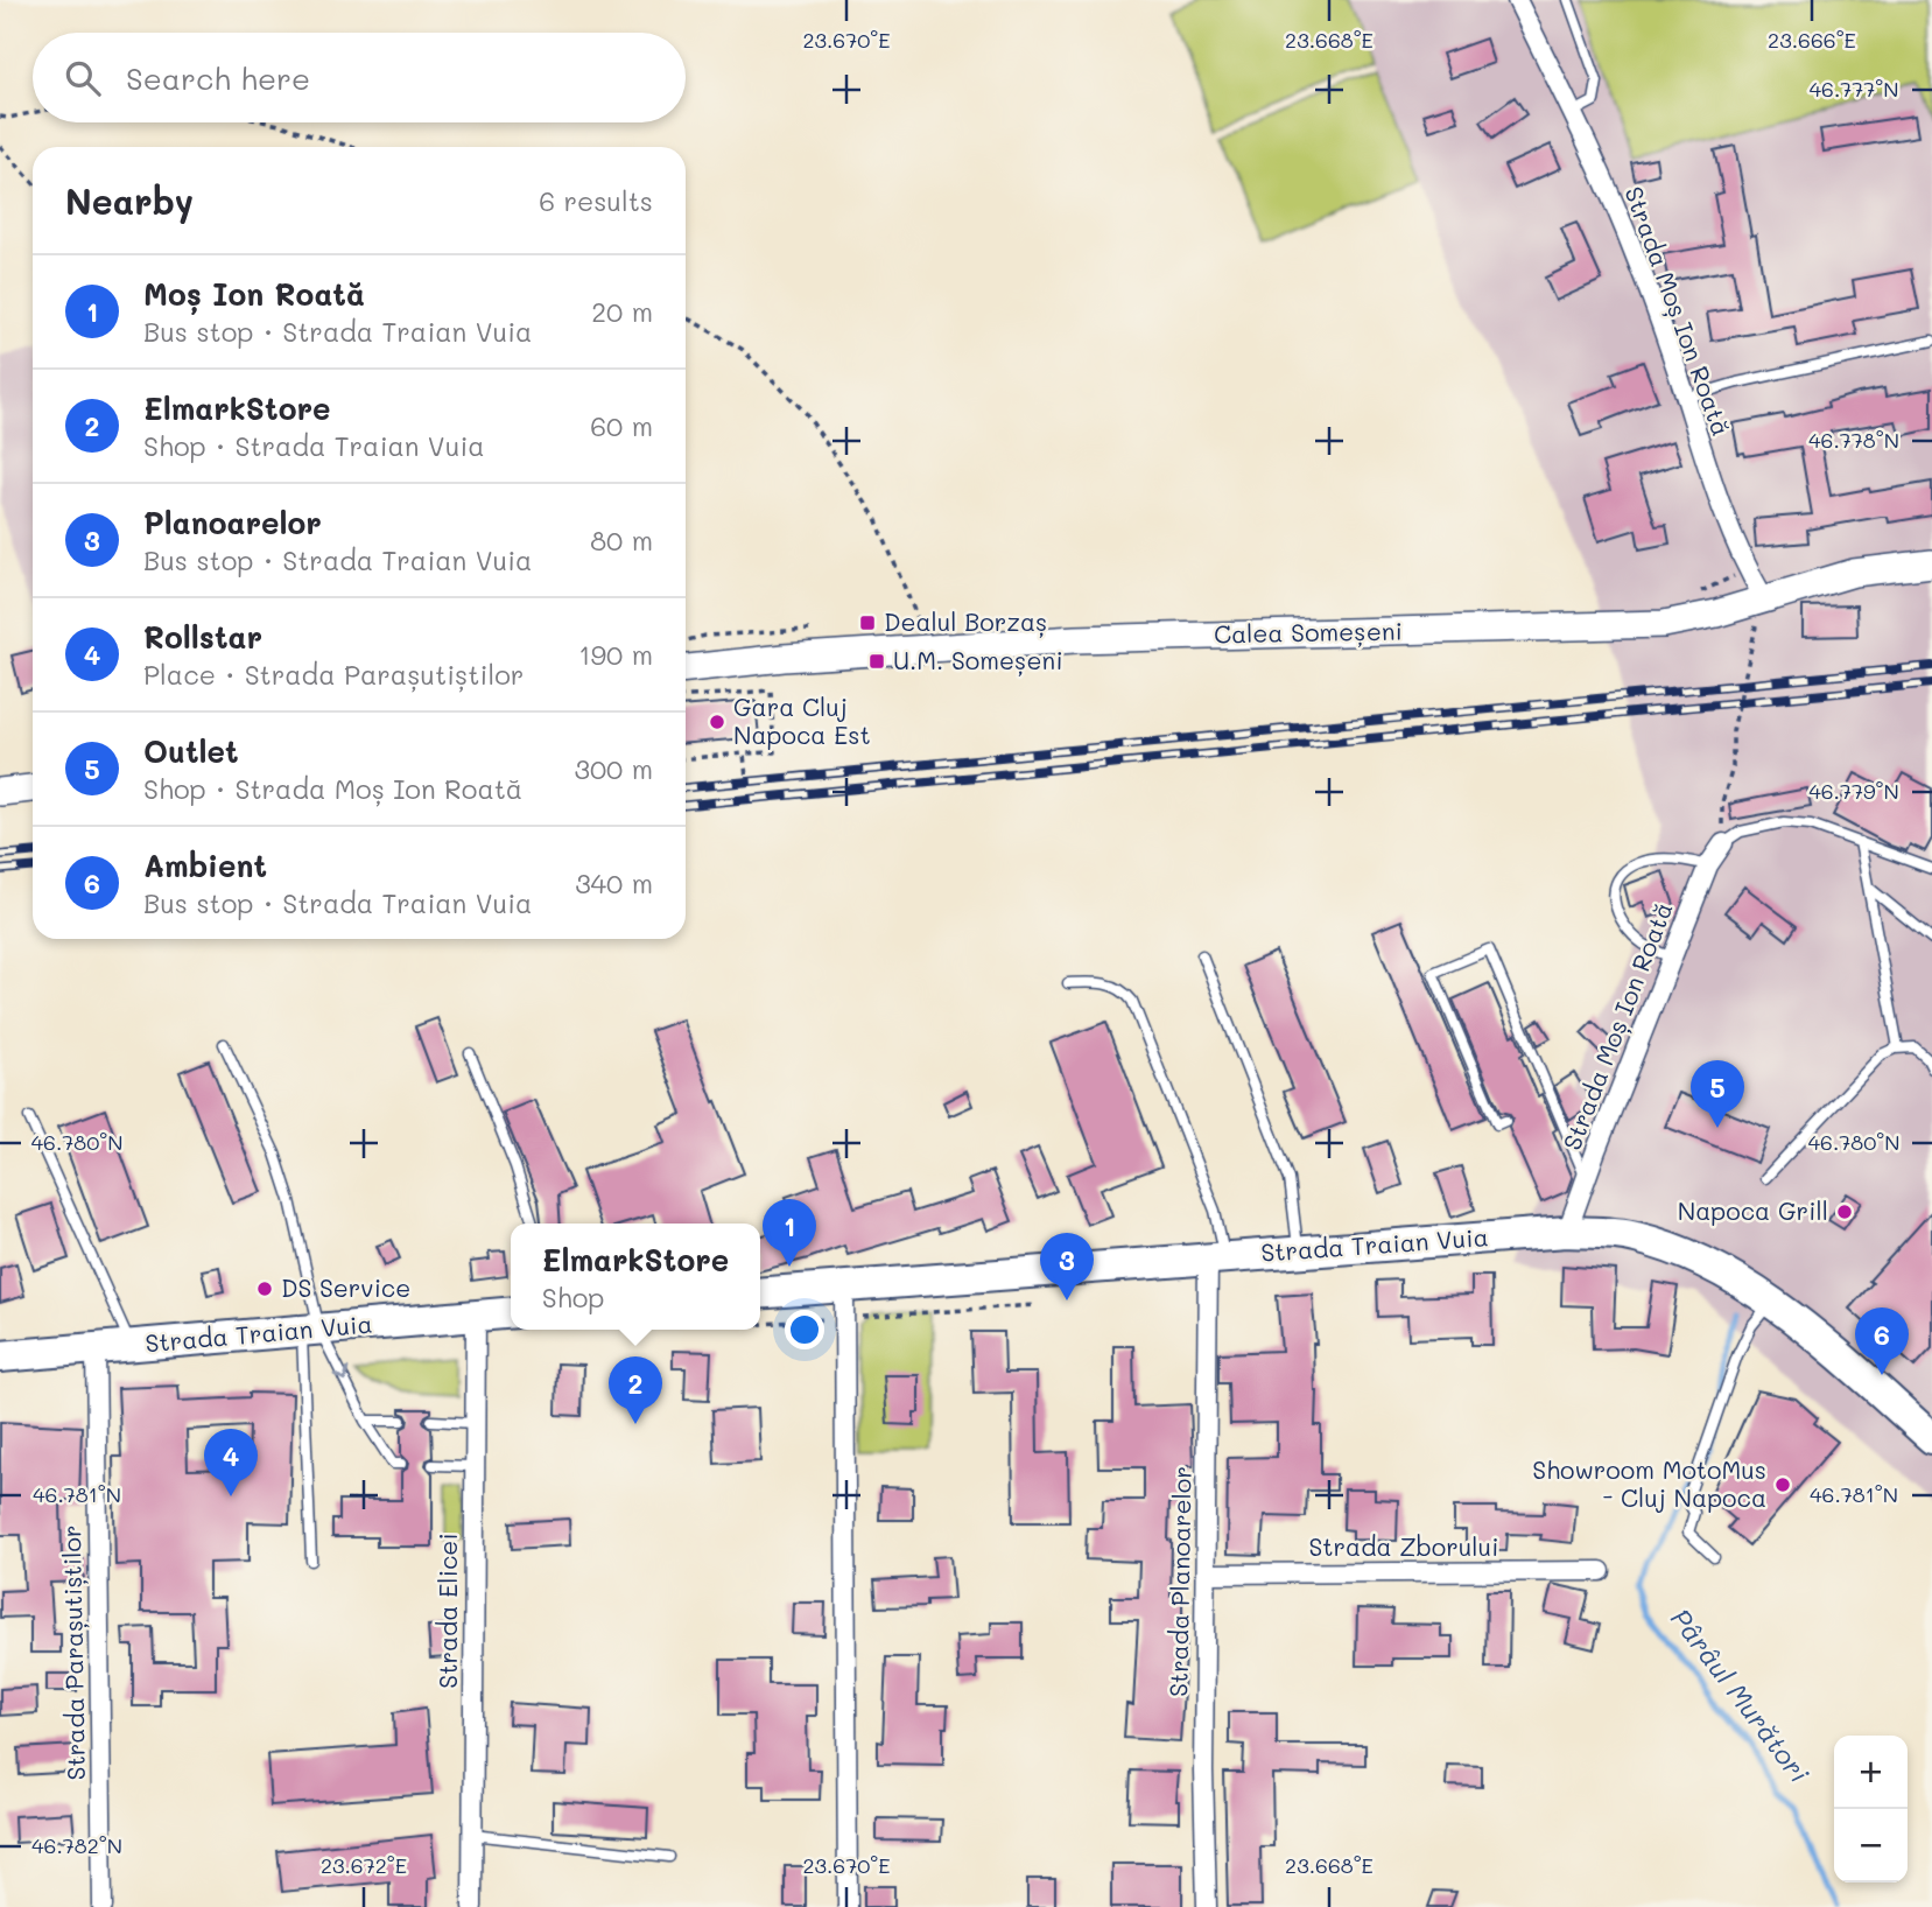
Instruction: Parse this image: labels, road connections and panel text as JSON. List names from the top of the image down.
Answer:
{
  "streets": {
    "main road": ["Calea Someșeni", "Strada Traian Vuia"],
    "street": [
      "Strada Moș Ion Roată",
      "Strada Zborului",
      "Strada Planoarelor",
      "Strada Elicei",
      "Strada Parașutiștilor"
    ]
  },
  "crossings": [
    ["Strada Moș Ion Roată", "Calea Someșeni"],
    ["Strada Moș Ion Roată", "Strada Traian Vuia"],
    ["Strada Traian Vuia", "Strada Planoarelor"],
    ["Strada Traian Vuia", "Strada Elicei"],
    ["Strada Traian Vuia", "Strada Parașutiștilor"],
    ["Strada Zborului", "Strada Planoarelor"]
  ],
  "water": ["Pârâul Murători"],
  "places": {
    "transit": ["Dealul Borzaș", "U.M. Someșeni"],
    "other": [
      "Gara Cluj Napoca Est",
      "Napoca Grill",
      "DS Service",
      "Showroom MotoMus - Cluj Napoca"
    ]
  },
  "page": {
    "search": "Search here",
    "heading": ["Nearby", "6 results"],
    "list": [
      {
        "mark": "1",
        "name": "Moș Ion Roată",
        "note": "Bus stop · Strada Traian Vuia",
        "value": "20 m"
      },
      {
        "mark": "2",
        "name": "ElmarkStore",
        "note": "Shop · Strada Traian Vuia",
        "value": "60 m"
      },
      {
        "mark": "3",
        "name": "Planoarelor",
        "note": "Bus stop · Strada Traian Vuia",
        "value": "80 m"
      },
      {
        "mark": "4",
        "name": "Rollstar",
        "note": "Place · Strada Parașutiștilor",
        "value": "190 m"
      },
      {
        "mark": "5",
        "name": "Outlet",
        "note": "Shop · Strada Moș Ion Roată",
        "value": "300 m"
      },
      {
        "mark": "6",
        "name": "Ambient",
        "note": "Bus stop · Strada Traian Vuia",
        "value": "340 m"
      }
    ],
    "pins": [
      "5",
      "1",
      "3",
      "6",
      "2",
      "4"
    ],
    "popup": ["ElmarkStore", "Shop"],
    "map_buttons": ["+", "−"]
  },
  "coordinates": [
    "23.670°E",
    "23.668°E",
    "23.666°E",
    "46.777°N",
    "46.778°N",
    "46.779°N",
    "46.780°N",
    "46.781°N",
    "46.782°N",
    "23.672°E"
  ]
}
